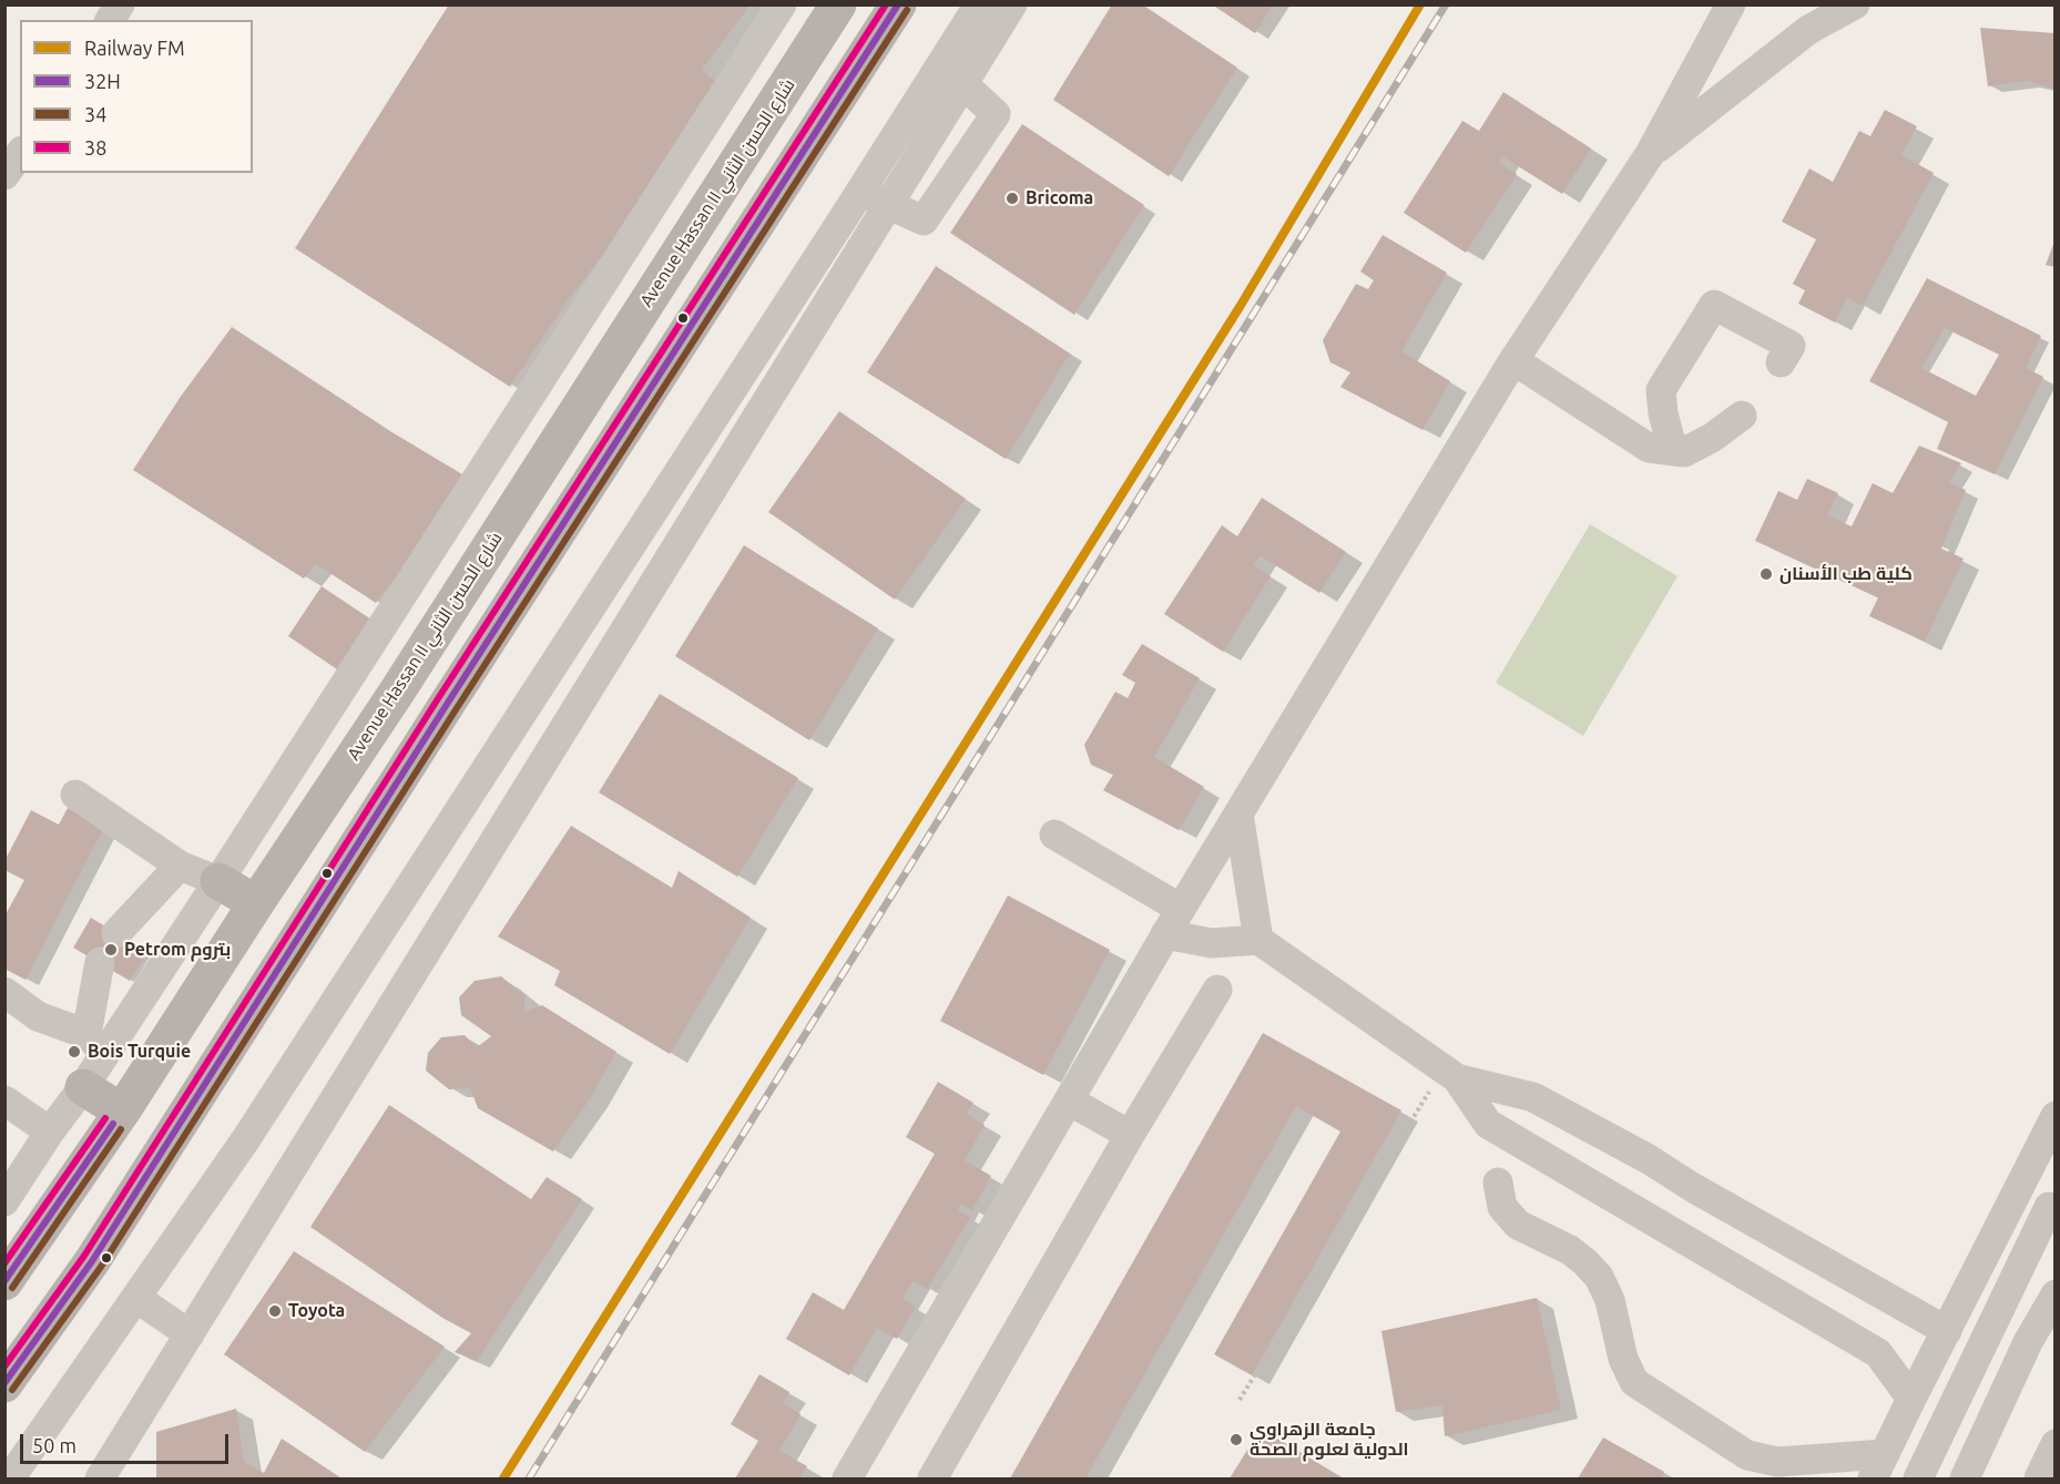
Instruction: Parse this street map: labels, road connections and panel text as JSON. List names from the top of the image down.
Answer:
{
  "streets": {
    "main road": ["Avenue Hassan II شارع الحسن الثاني"]
  },
  "places": [
    "Bricoma",
    "كلية طب الأسنان",
    "Petrom بتروم",
    "Bois Turquie",
    "Toyota",
    "جامعة الزهراوي الدولية لعلوم الصحة"
  ],
  "lines": [
    "rail line FM",
    "transit line 32H",
    "transit line 38",
    "transit line 34"
  ],
  "legend": [
    "Railway FM",
    "32H",
    "34",
    "38"
  ],
  "scale_bar": "50 m"
}
